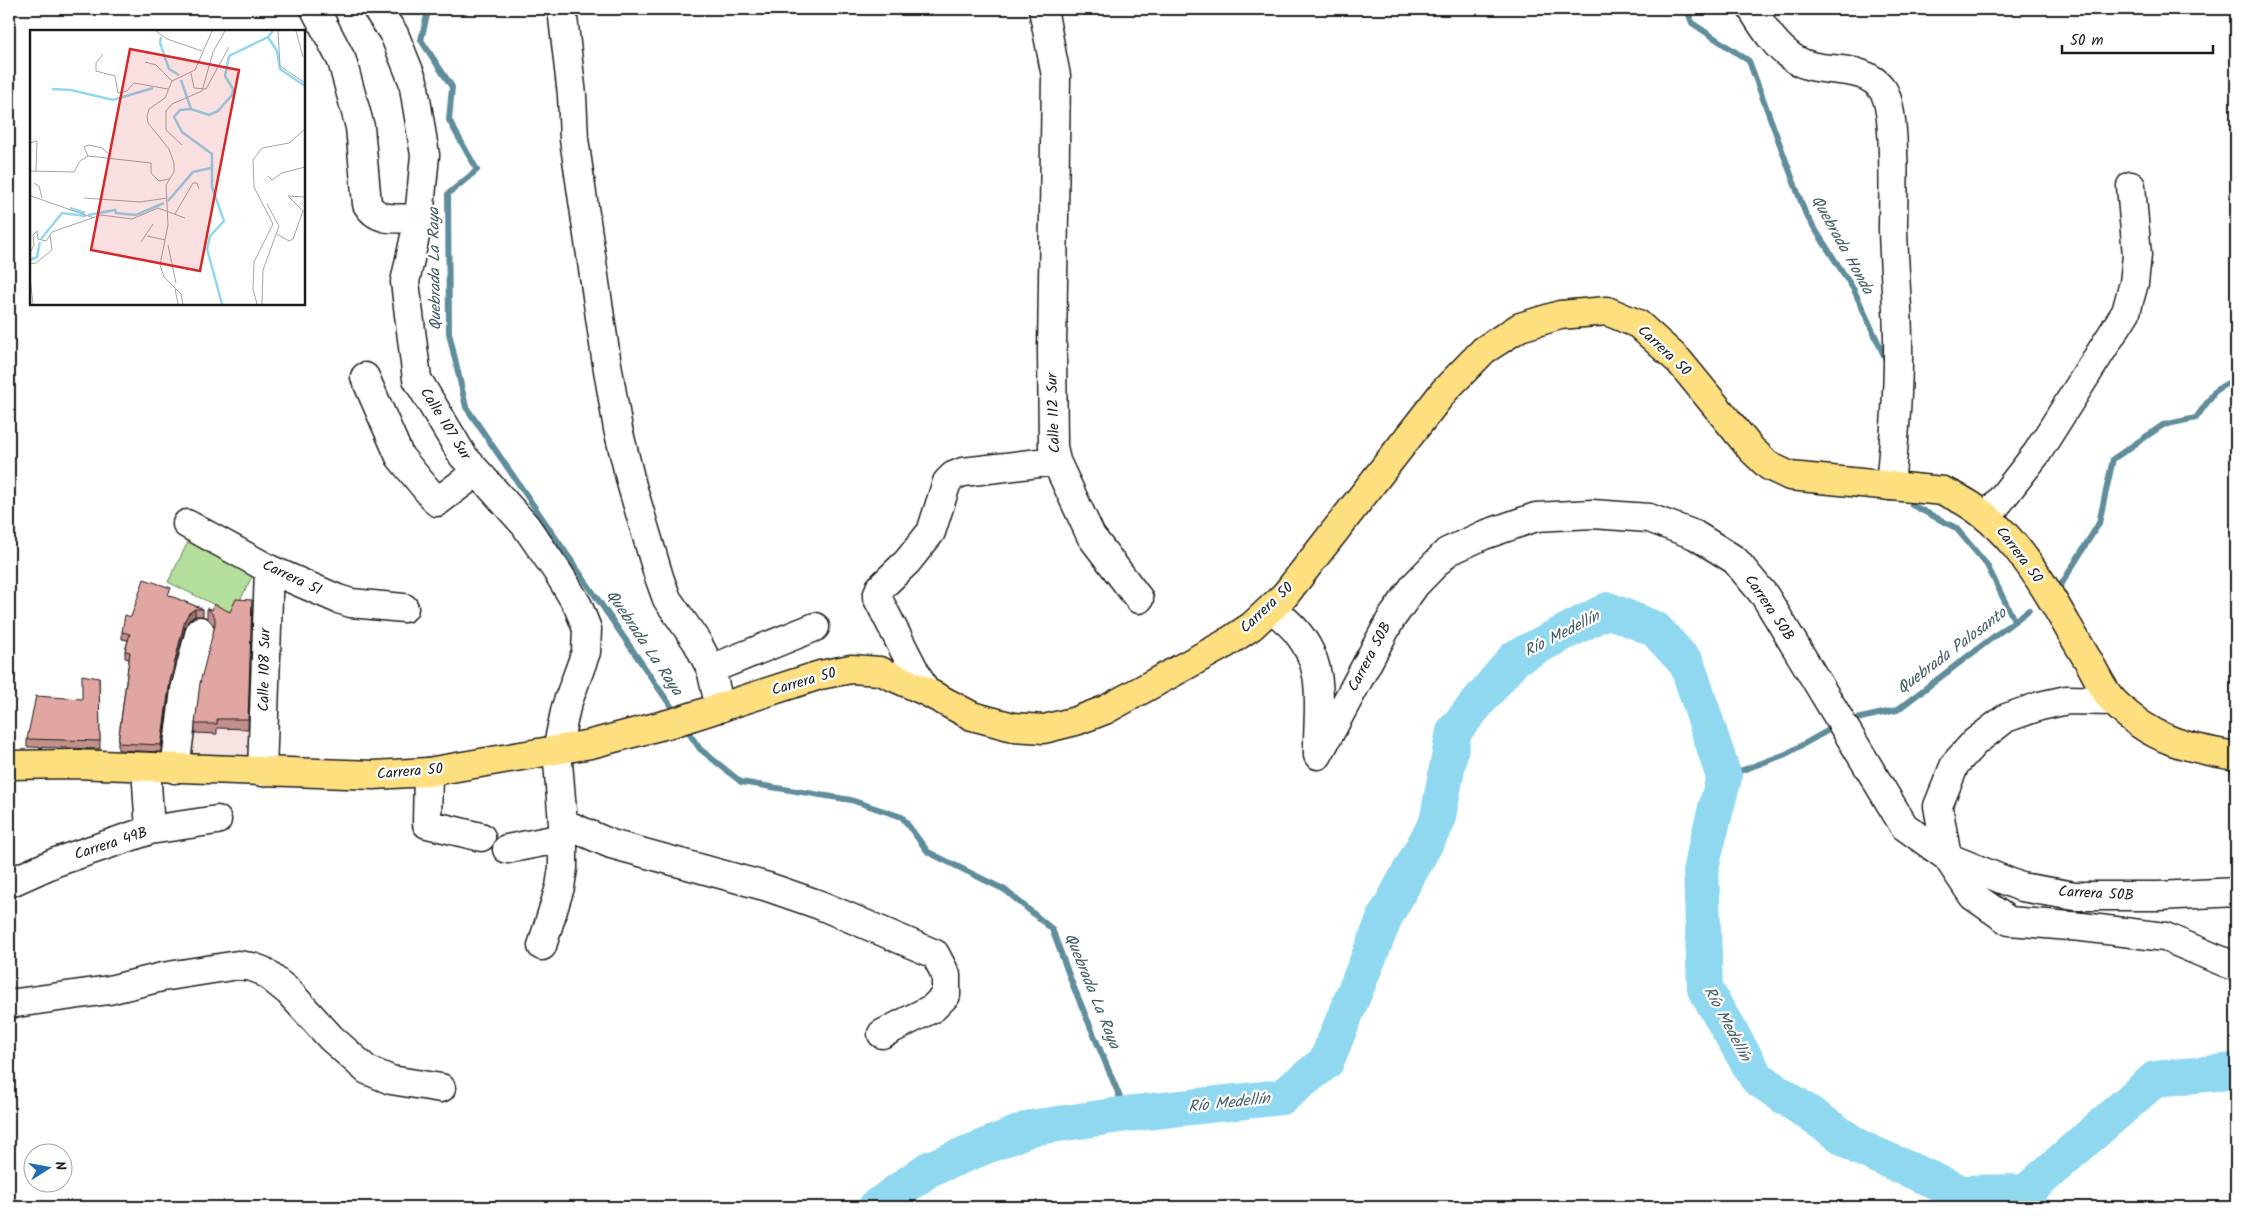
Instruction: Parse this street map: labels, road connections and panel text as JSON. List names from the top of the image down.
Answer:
{
  "streets": {
    "main road": ["Carrera 50"],
    "street": [
      "Calle 112 Sur",
      "Calle 107 Sur",
      "Carrera 51",
      "Carrera 50B",
      "Calle 108 Sur",
      "Carrera 49B"
    ]
  },
  "crossings": [
    ["Carrera 50", "Calle 112 Sur"],
    ["Carrera 50", "Calle 107 Sur"],
    ["Carrera 50", "Carrera 50B"],
    ["Carrera 50", "Calle 108 Sur"],
    ["Carrera 51", "Calle 108 Sur"]
  ],
  "water": [
    "Quebrada Honda",
    "Quebrada La Raya",
    "Río Medellín",
    "Quebrada Palosanto"
  ],
  "scale_bar": "50 m",
  "north": "right"
}
